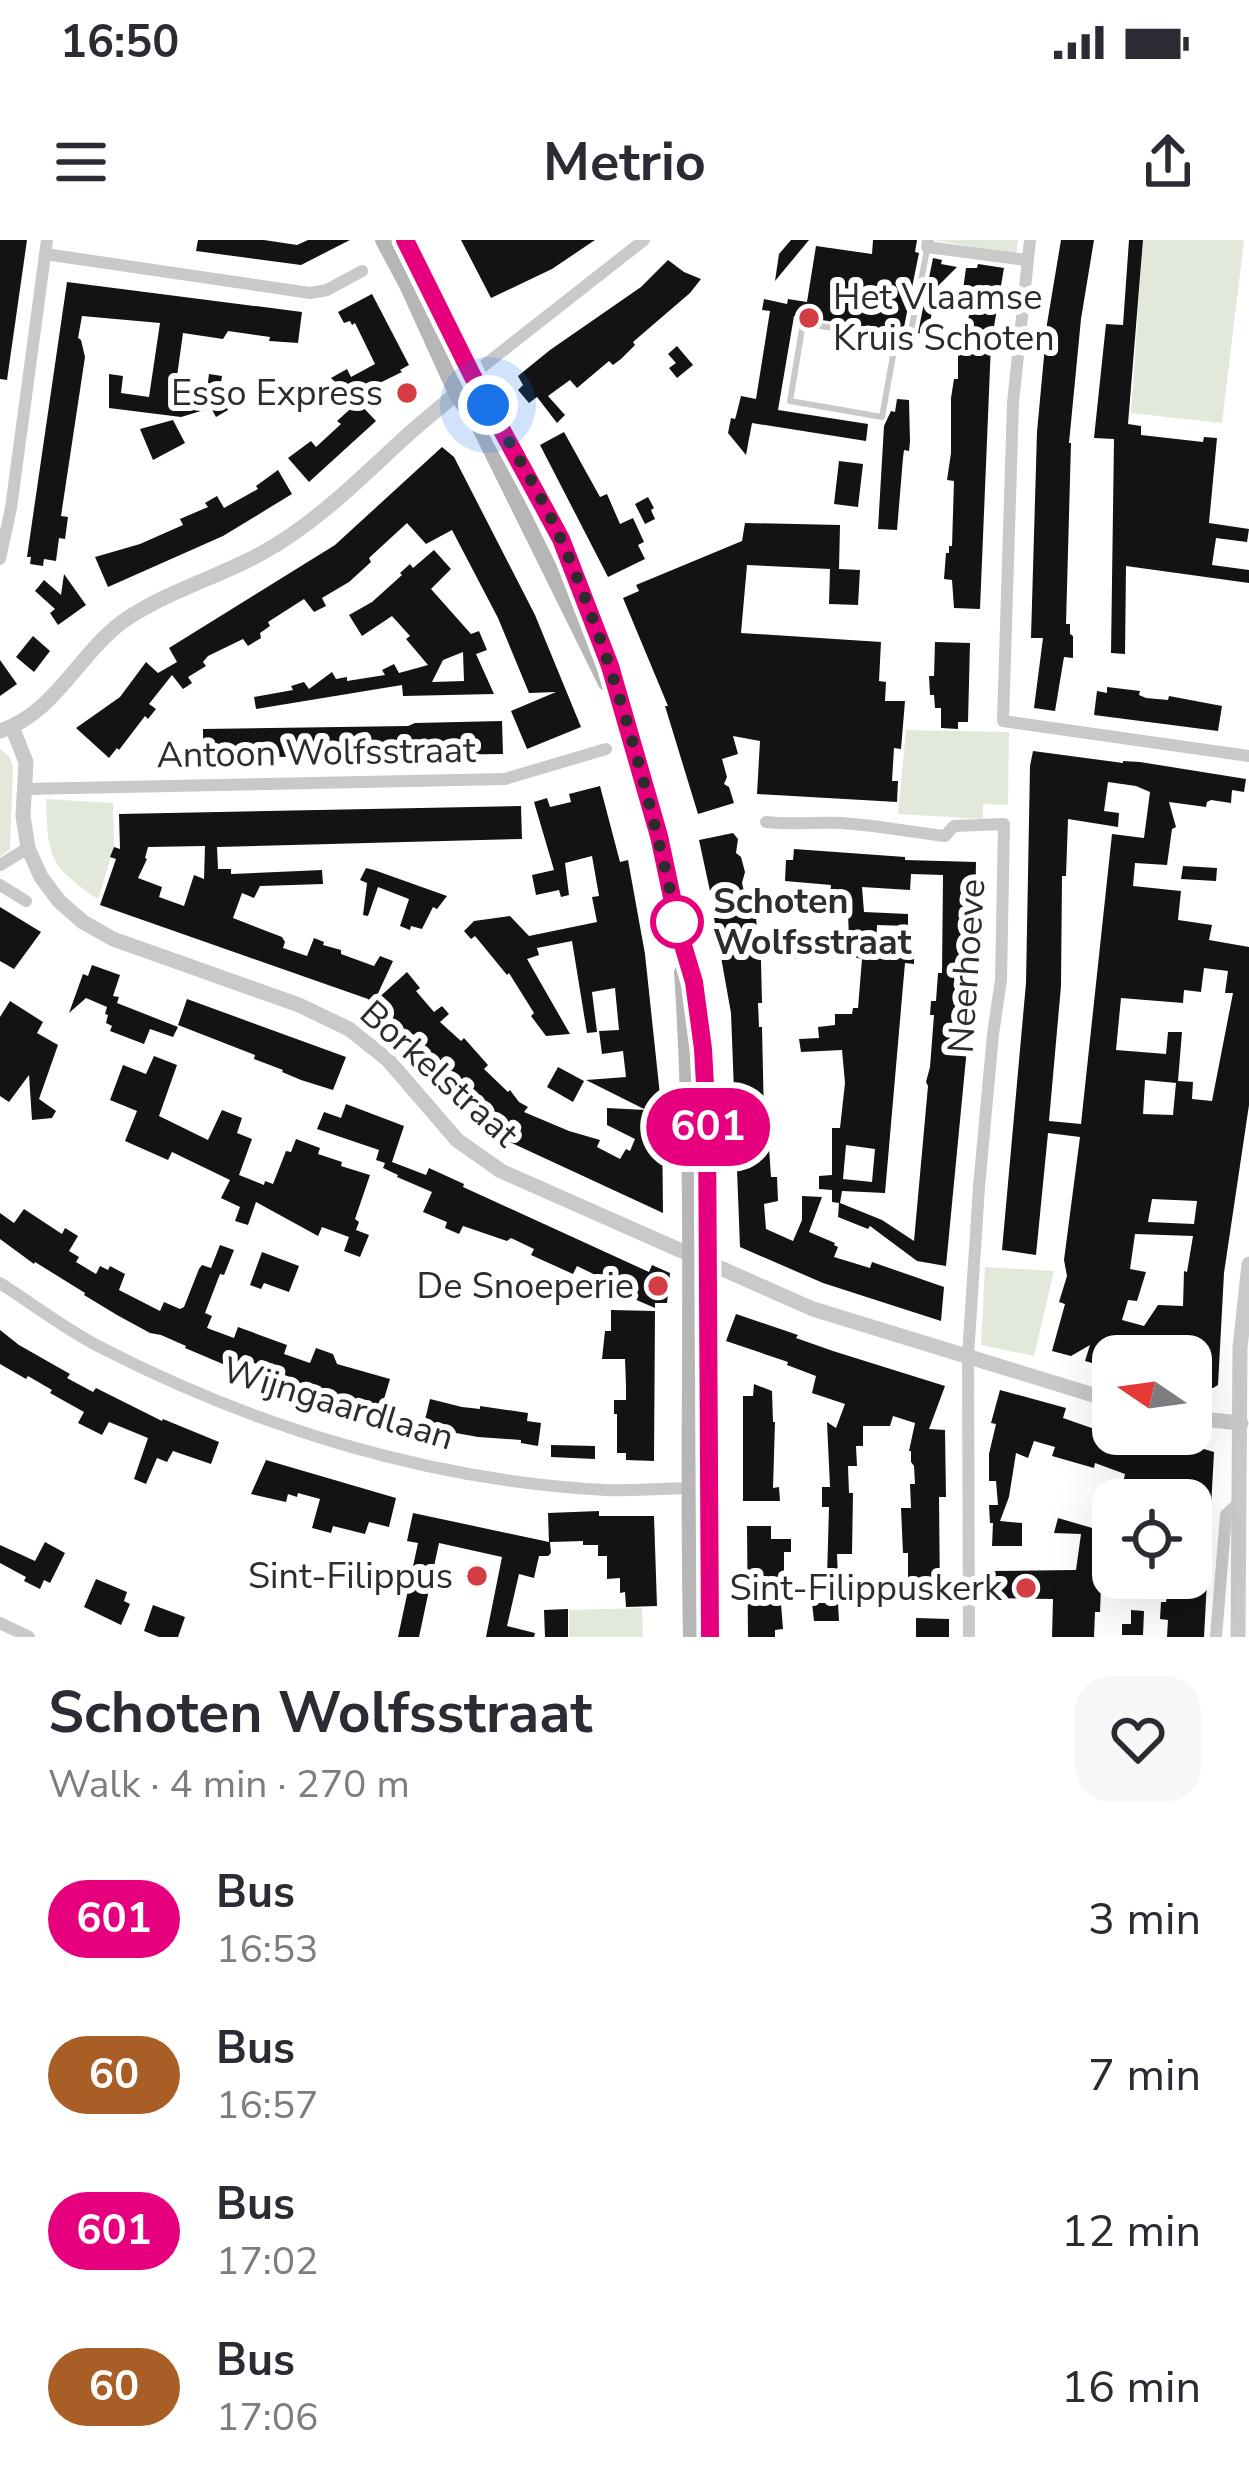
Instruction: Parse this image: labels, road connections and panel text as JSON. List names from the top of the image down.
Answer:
{
  "streets": {
    "street": [
      "Antoon Wolfsstraat",
      "Neerhoeve",
      "Borkelstraat",
      "Wijngaardlaan"
    ]
  },
  "crossings": [
    ["Antoon Wolfsstraat", "Borkelstraat"],
    ["Neerhoeve", "Borkelstraat"]
  ],
  "places": [
    "Het Vlaamse Kruis Schoten",
    "Esso Express",
    "Schoten Wolfsstraat",
    "De Snoeperie",
    "Sint-Filippus",
    "Sint-Filippuskerk"
  ],
  "lines": ["bus line 601"],
  "north": "left",
  "page": {
    "status": "16:50",
    "header": "Metrio",
    "on_map": "601",
    "heading": ["Schoten Wolfsstraat", "Walk · 4 min · 270 m"],
    "list": [
      {
        "mark": "601",
        "name": "Bus",
        "note": "16:53",
        "value": "3 min"
      },
      {
        "mark": "60",
        "name": "Bus",
        "note": "16:57",
        "value": "7 min"
      },
      {
        "mark": "601",
        "name": "Bus",
        "note": "17:02",
        "value": "12 min"
      },
      {
        "mark": "60",
        "name": "Bus",
        "note": "17:06",
        "value": "16 min"
      }
    ]
  }
}
